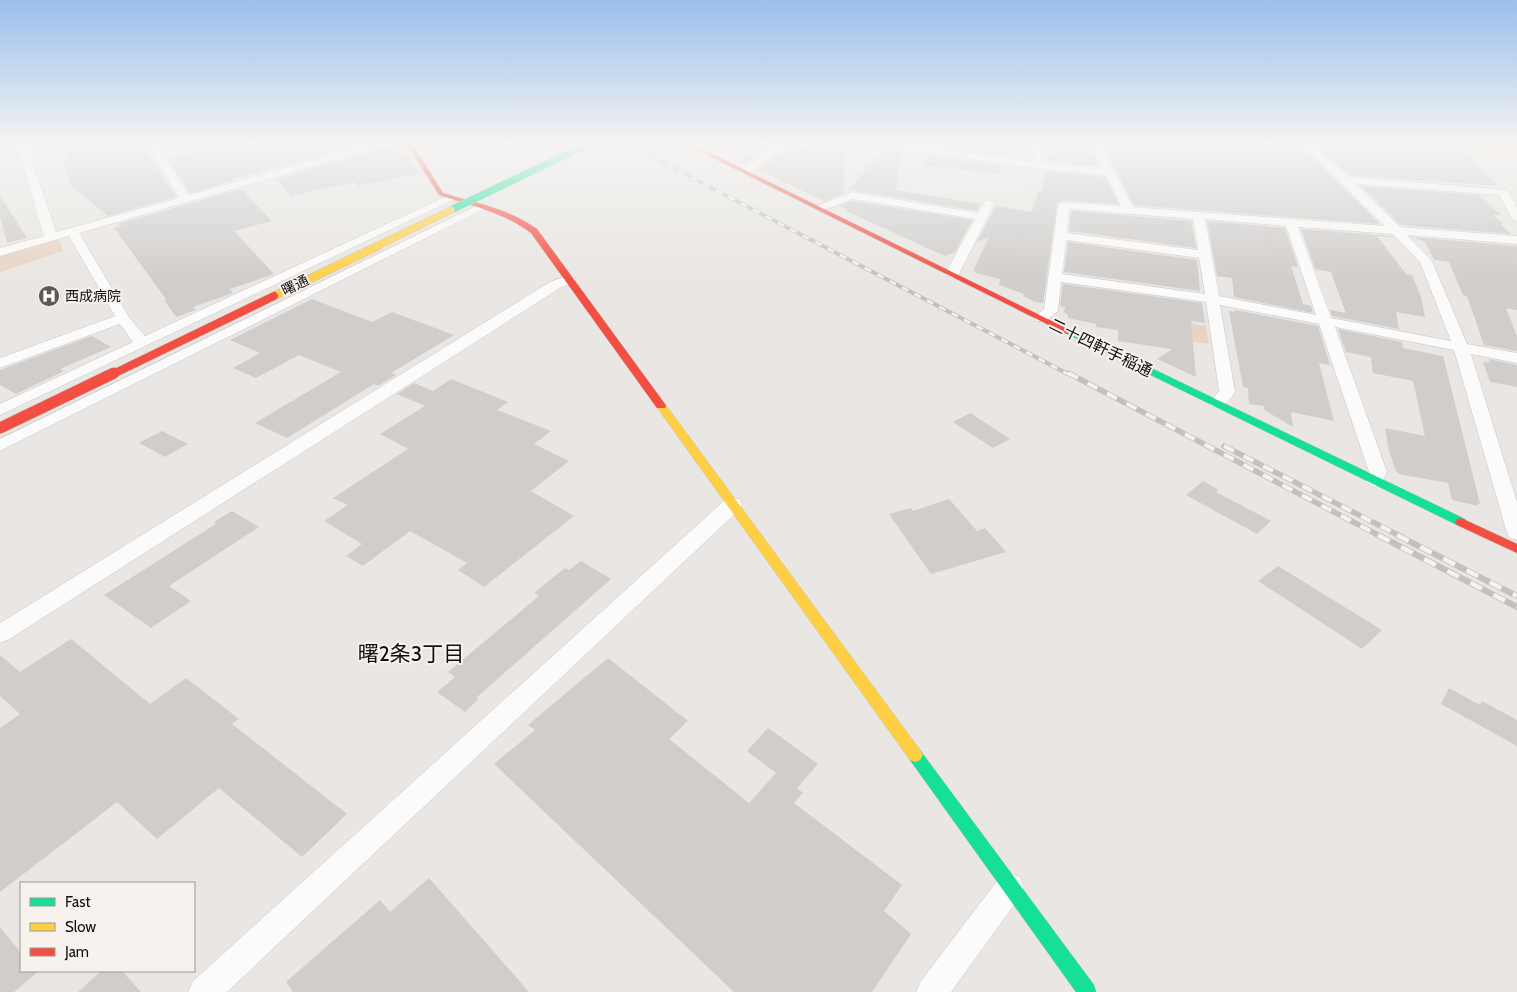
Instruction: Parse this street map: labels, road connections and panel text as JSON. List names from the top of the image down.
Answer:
{
  "streets": {
    "main road": ["曙通", "二十四軒手稲通"]
  },
  "districts": ["曙2条3丁目"],
  "places": {
    "hospital": ["西成病院"]
  },
  "legend": ["Fast", "Slow", "Jam"]
}
